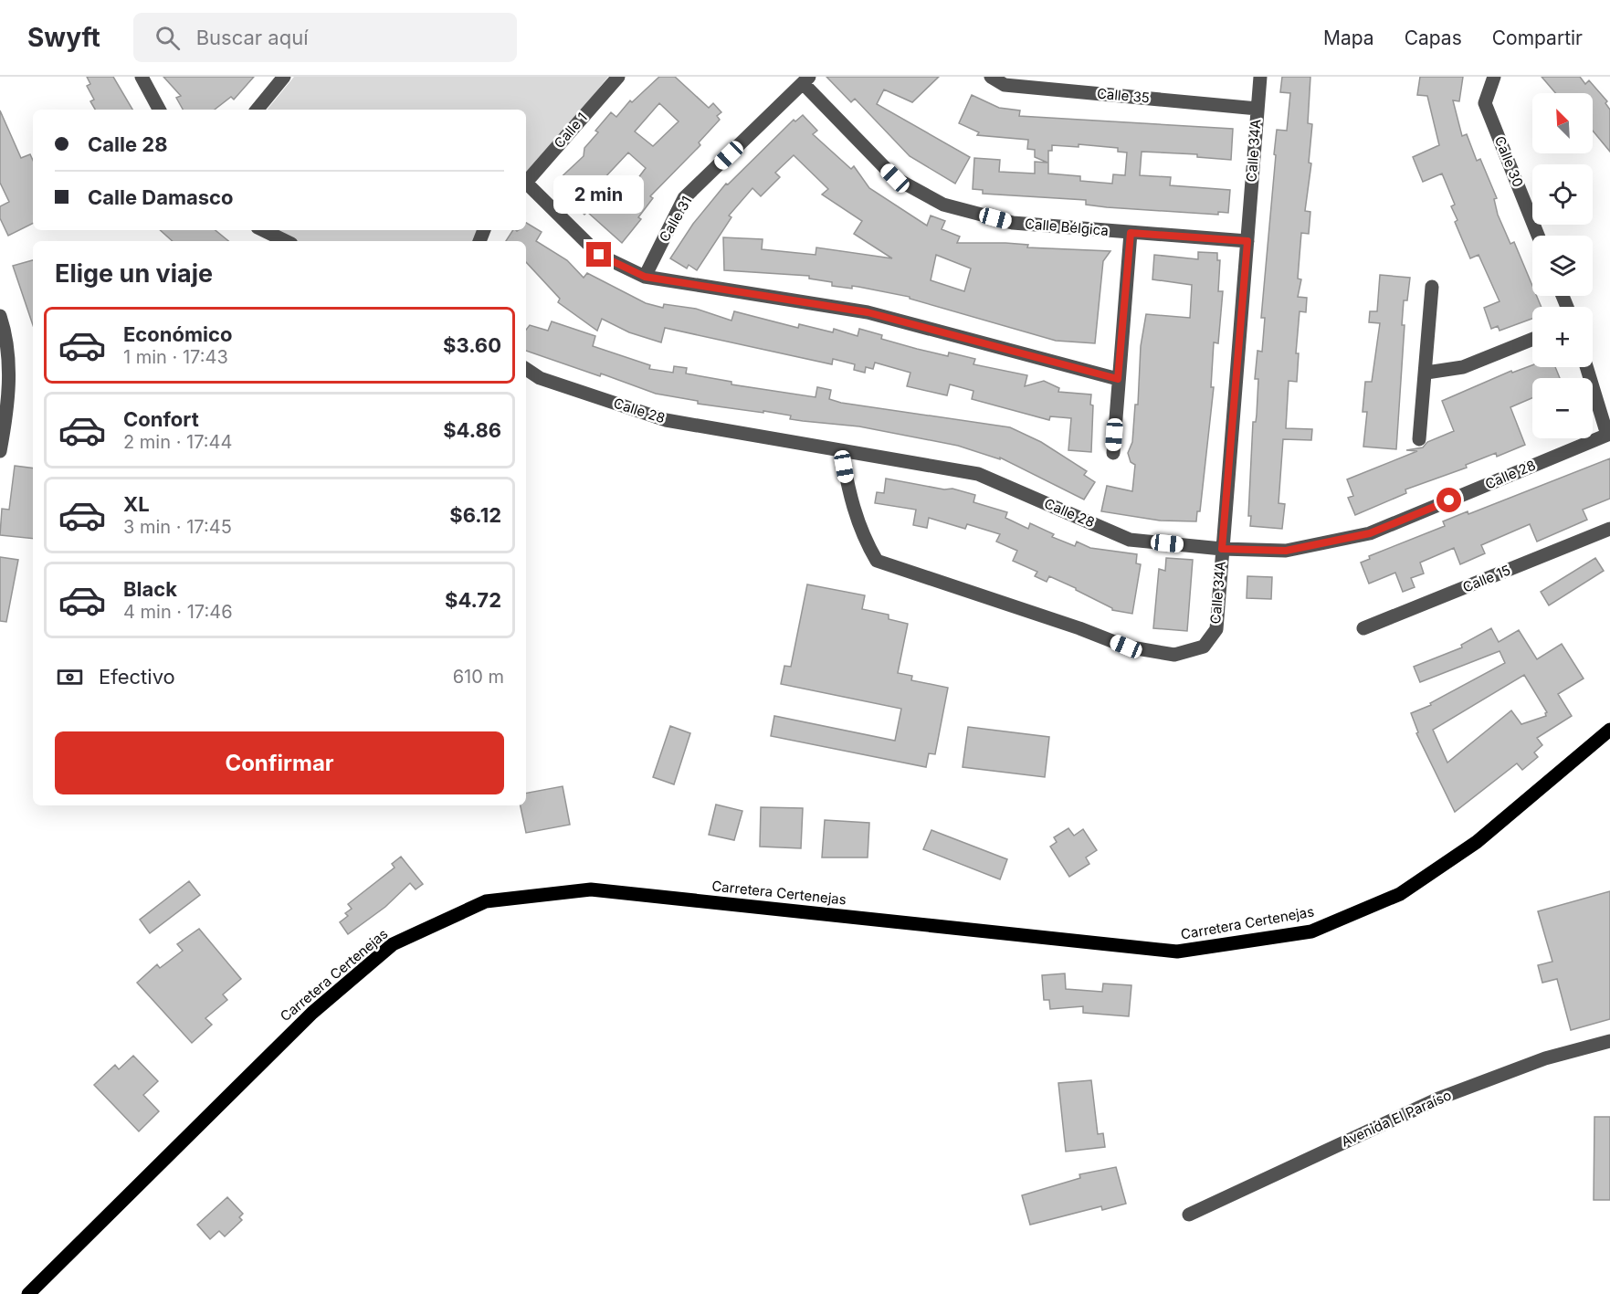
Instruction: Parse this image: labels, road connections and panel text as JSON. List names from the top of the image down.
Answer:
{
  "streets": {
    "main road": ["Carretera Certenejas"],
    "street": [
      "Calle 35",
      "Calle 1",
      "Calle 34A",
      "Calle 30",
      "Calle 31",
      "Calle Bélgica",
      "Calle 28",
      "Calle 15",
      "Avenida El Paraíso"
    ]
  },
  "crossings": [
    ["Calle 35", "Calle 34A"],
    ["Calle 34A", "Calle Bélgica"],
    ["Calle 34A", "Calle 28"],
    ["Calle 31", "Calle Bélgica"]
  ],
  "north": "top left",
  "page": {
    "header": "Swyft",
    "search": "Buscar aquí",
    "nav": ["Mapa", "Capas", "Compartir"],
    "map_buttons": ["+", "−"],
    "banner": ["Calle 28", "Calle Damasco"],
    "bubble": "2 min",
    "heading": "Elige un viaje",
    "list": [
      {
        "name": "Económico",
        "note": "1 min · 17:43",
        "value": "$3.60"
      },
      {
        "name": "Confort",
        "note": "2 min · 17:44",
        "value": "$4.86"
      },
      {
        "name": "XL",
        "note": "3 min · 17:45",
        "value": "$6.12"
      },
      {
        "name": "Black",
        "note": "4 min · 17:46",
        "value": "$4.72"
      }
    ],
    "pay": ["Efectivo", "610 m"],
    "buttons": "Confirmar"
  }
}
